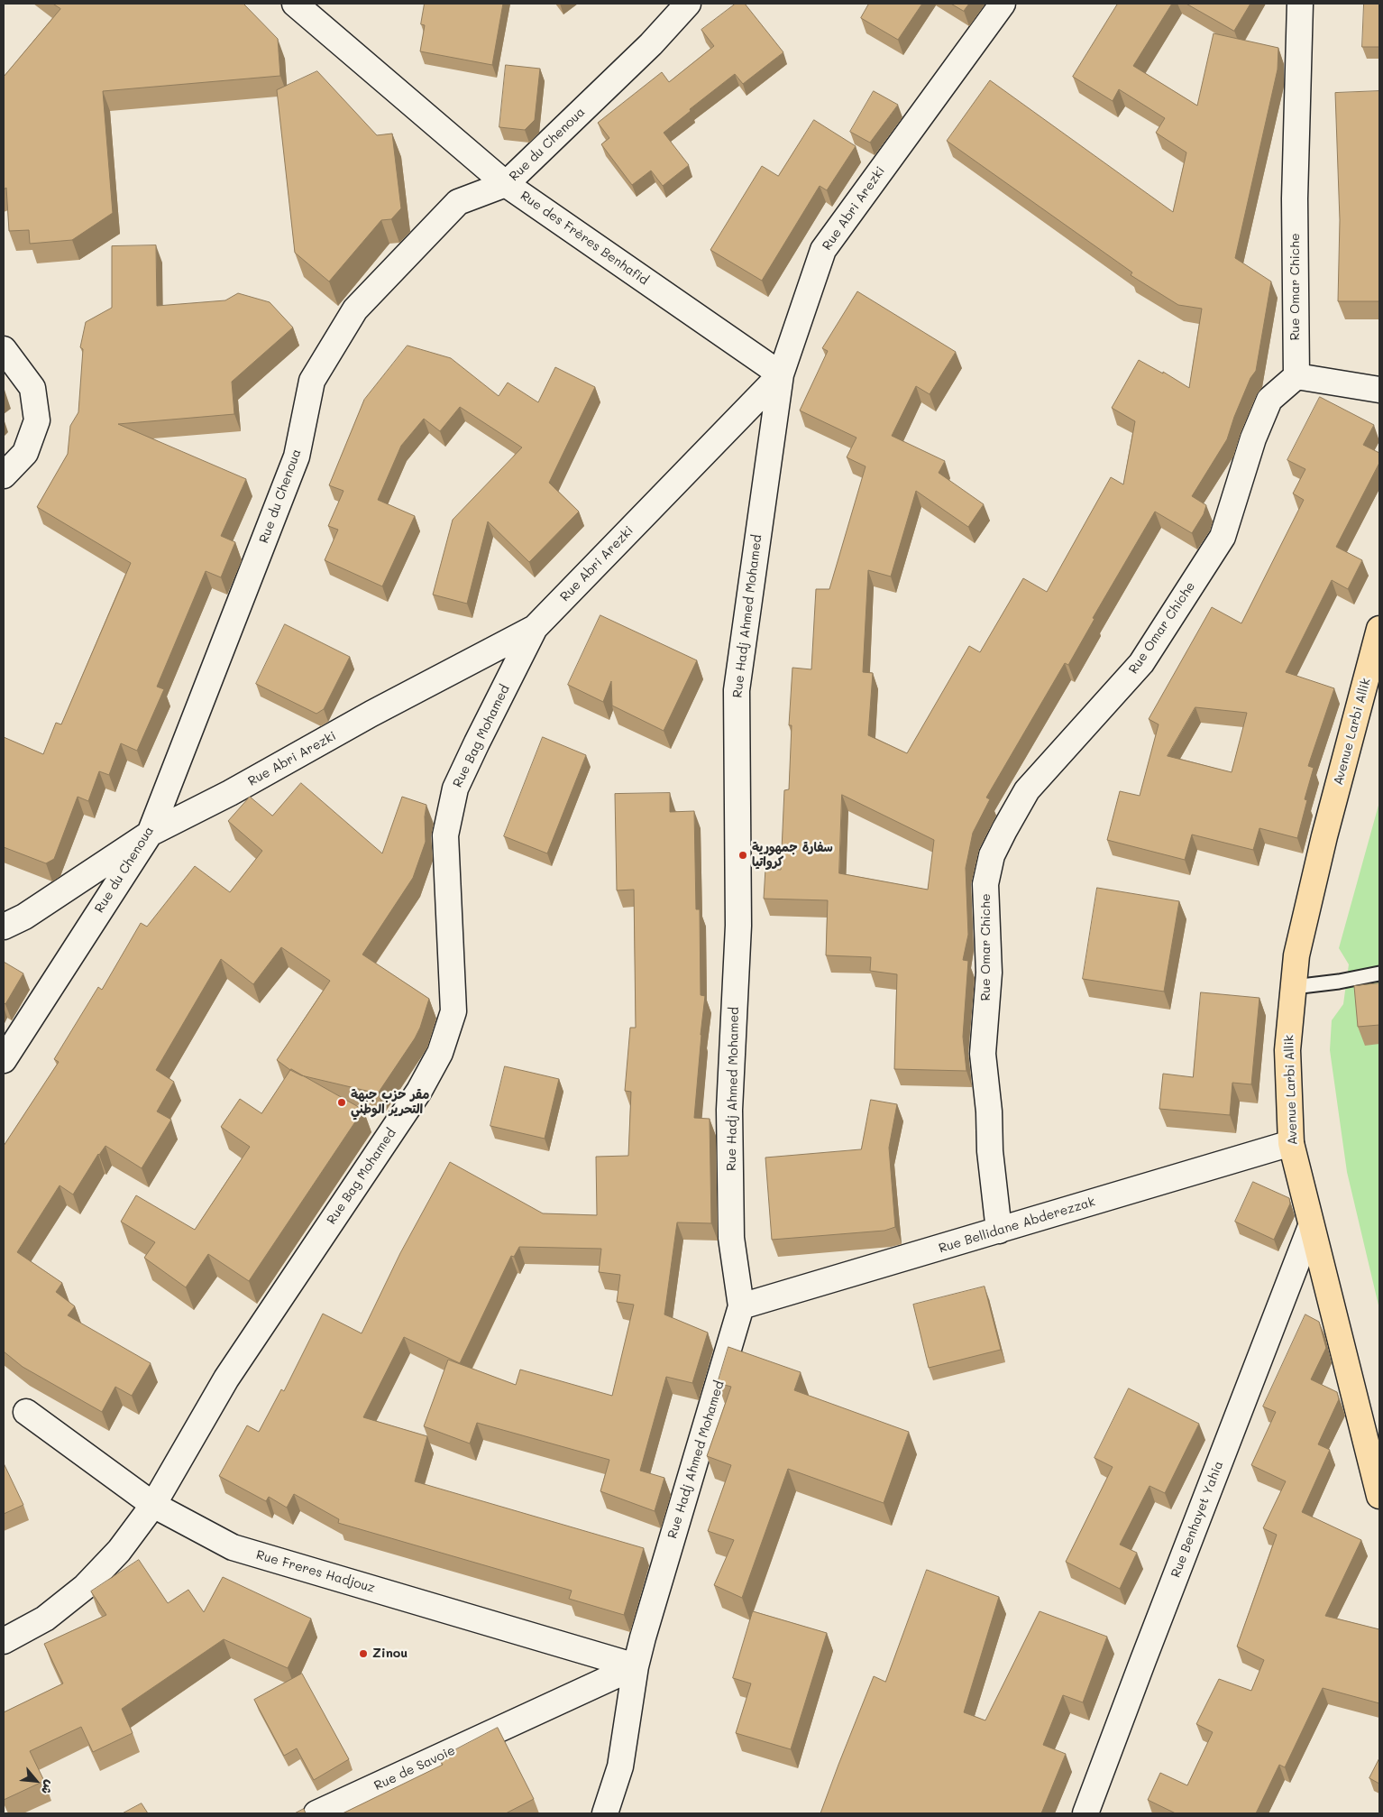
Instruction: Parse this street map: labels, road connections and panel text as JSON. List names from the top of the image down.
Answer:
{
  "streets": {
    "main road": ["Avenue Larbi Allik"],
    "street": [
      "Rue du Chenoua",
      "Rue Abri Arezki",
      "Rue des Frères Benhafid",
      "Rue Omar Chiche",
      "Rue Hadj Ahmed Mohamed",
      "Rue Bag Mohamed",
      "Rue Bellidane Abderezzak",
      "Rue Benhayet Yahia",
      "Rue Freres Hadjouz",
      "Rue de Savoie"
    ]
  },
  "crossings": [
    ["Rue du Chenoua", "Rue Abri Arezki"],
    ["Rue du Chenoua", "Rue des Frères Benhafid"],
    ["Rue Abri Arezki", "Rue des Frères Benhafid"],
    ["Rue Abri Arezki", "Rue Hadj Ahmed Mohamed"],
    ["Rue Abri Arezki", "Rue Bag Mohamed"],
    ["Rue des Frères Benhafid", "Rue Hadj Ahmed Mohamed"],
    ["Rue Omar Chiche", "Rue Bellidane Abderezzak"],
    ["Rue Hadj Ahmed Mohamed", "Rue Bellidane Abderezzak"],
    ["Rue Hadj Ahmed Mohamed", "Rue Freres Hadjouz"],
    ["Rue Hadj Ahmed Mohamed", "Rue de Savoie"],
    ["Avenue Larbi Allik", "Rue Bellidane Abderezzak"],
    ["Avenue Larbi Allik", "Rue Benhayet Yahia"],
    ["Rue Bag Mohamed", "Rue Freres Hadjouz"],
    ["Rue Freres Hadjouz", "Rue de Savoie"]
  ],
  "places": ["سفارة جمهورية كرواتيا", "مقر حزب جبهة التحرير الوطني", "Zinou"],
  "north": "bottom right"
}
